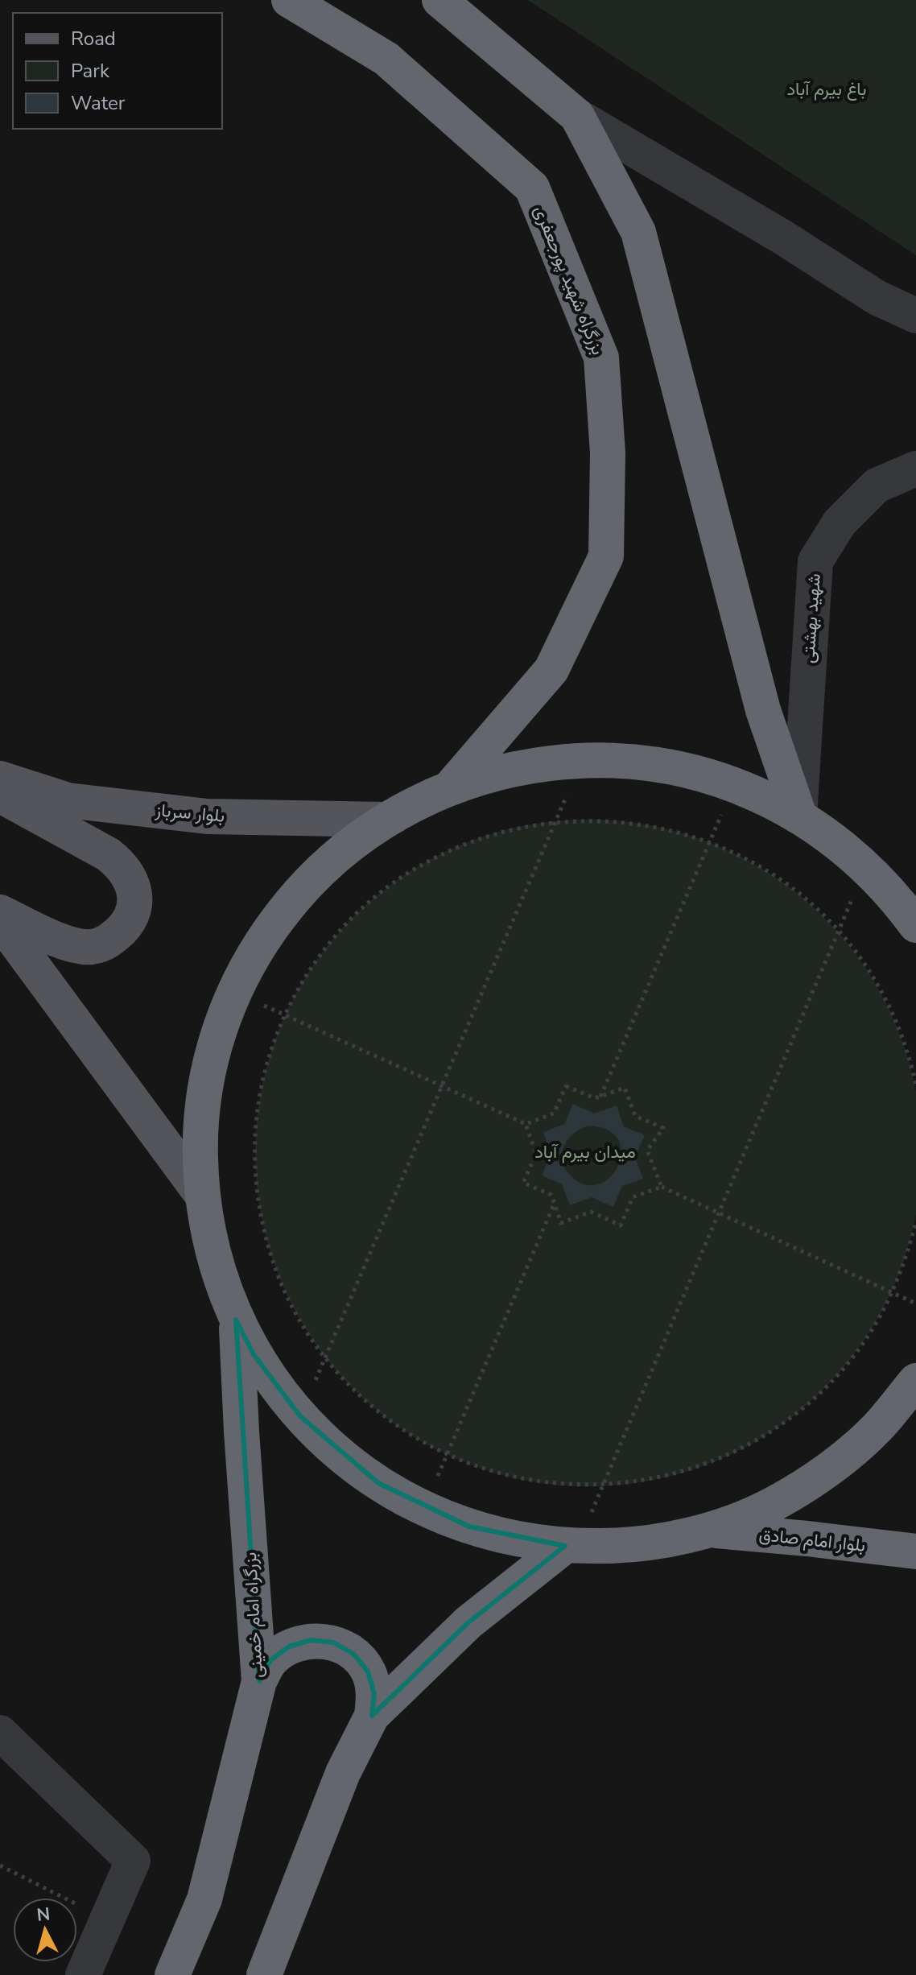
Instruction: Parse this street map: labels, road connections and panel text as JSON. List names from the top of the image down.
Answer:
{
  "streets": {
    "highway": ["بزرگراه شهید پورجعفری", "بلوار امام صادق", "بزرگراه امام خمینی"],
    "main road": ["بلوار سرباز"],
    "street": ["شهید بهشتی"]
  },
  "parks": ["باغ بیرم آباد", "میدان بیرم آباد"],
  "legend": ["Road", "Park", "Water"],
  "north": "top"
}
